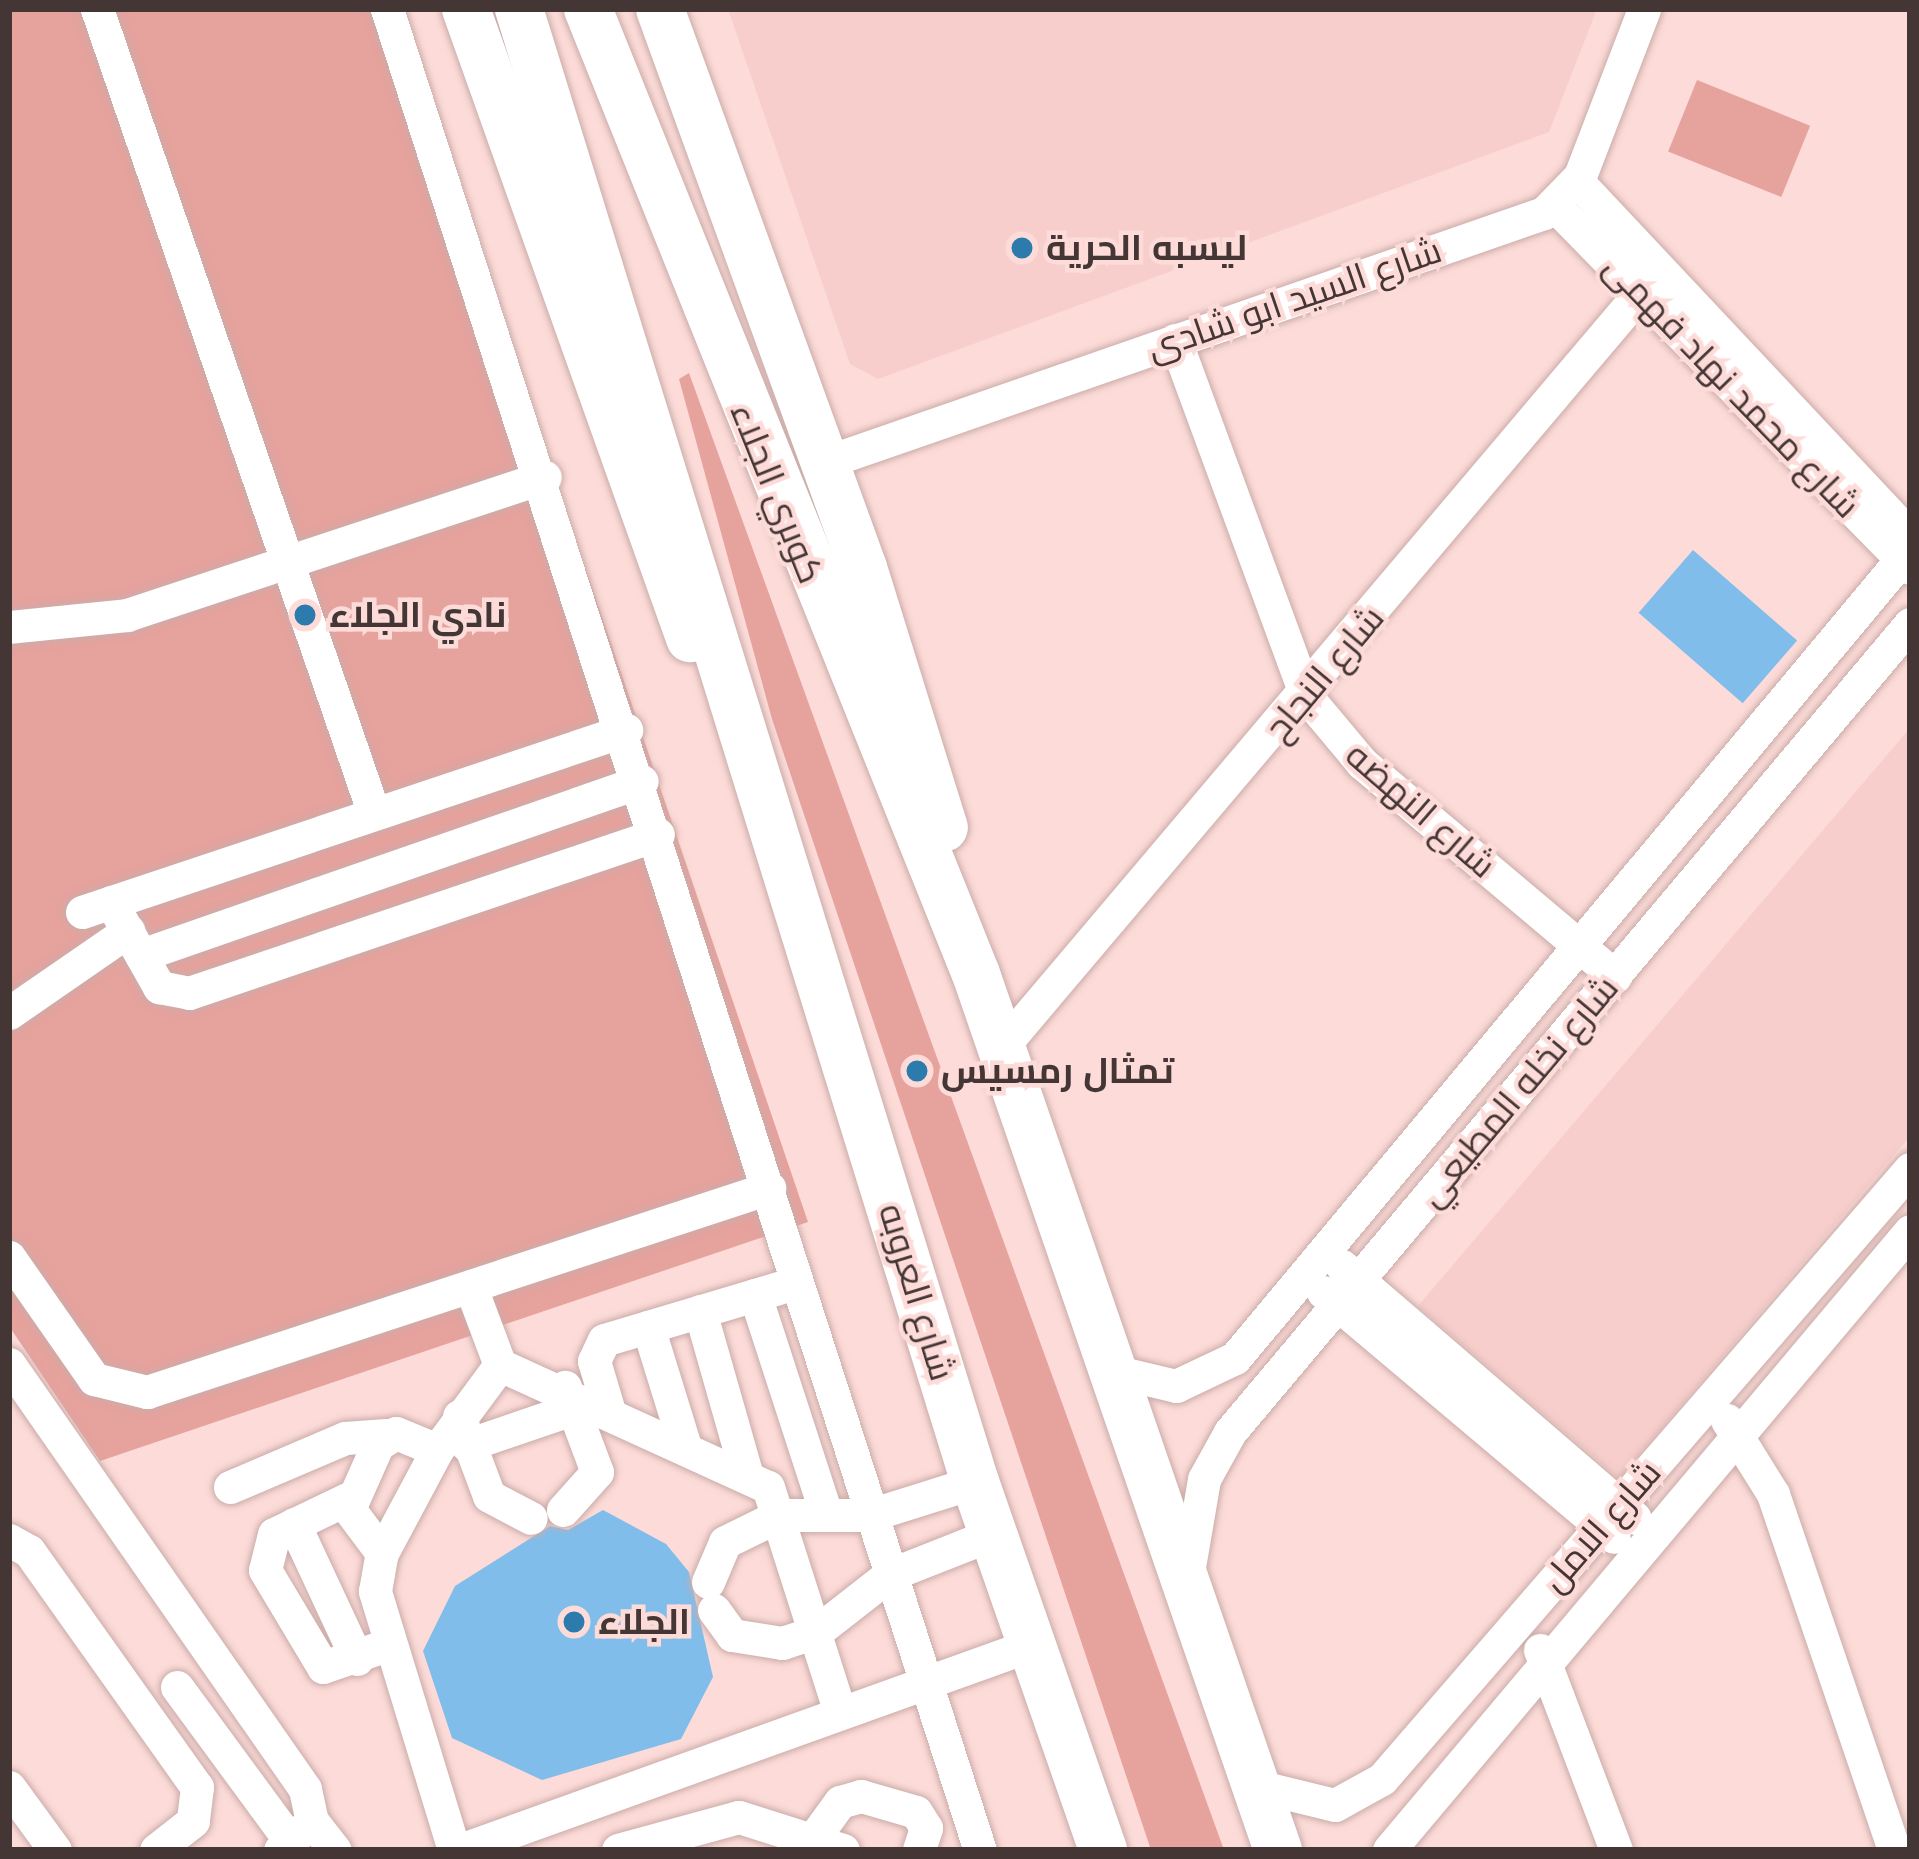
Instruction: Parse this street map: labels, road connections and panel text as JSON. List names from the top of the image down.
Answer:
{
  "streets": {
    "highway": ["كوبري الجلاء", "شارع العروبه"],
    "street": [
      "شارع السيد ابو شادى",
      "شارع محمد نهاد فهمى",
      "شارع النجاح",
      "شارع النهضه",
      "شارع نخله المطيعي",
      "شارع الامل"
    ]
  },
  "crossings": [
    ["شارع السيد ابو شادى", "شارع محمد نهاد فهمى"],
    ["شارع السيد ابو شادى", "شارع النهضه"],
    ["شارع محمد نهاد فهمى", "شارع النجاح"],
    ["شارع محمد نهاد فهمى", "شارع نخله المطيعي"],
    ["شارع النجاح", "شارع النهضه"],
    ["شارع النهضه", "شارع نخله المطيعي"]
  ],
  "places": [
    "ليسبه الحرية",
    "نادي الجلاء",
    "تمثال رمسيس",
    "الجلاء"
  ]
}
